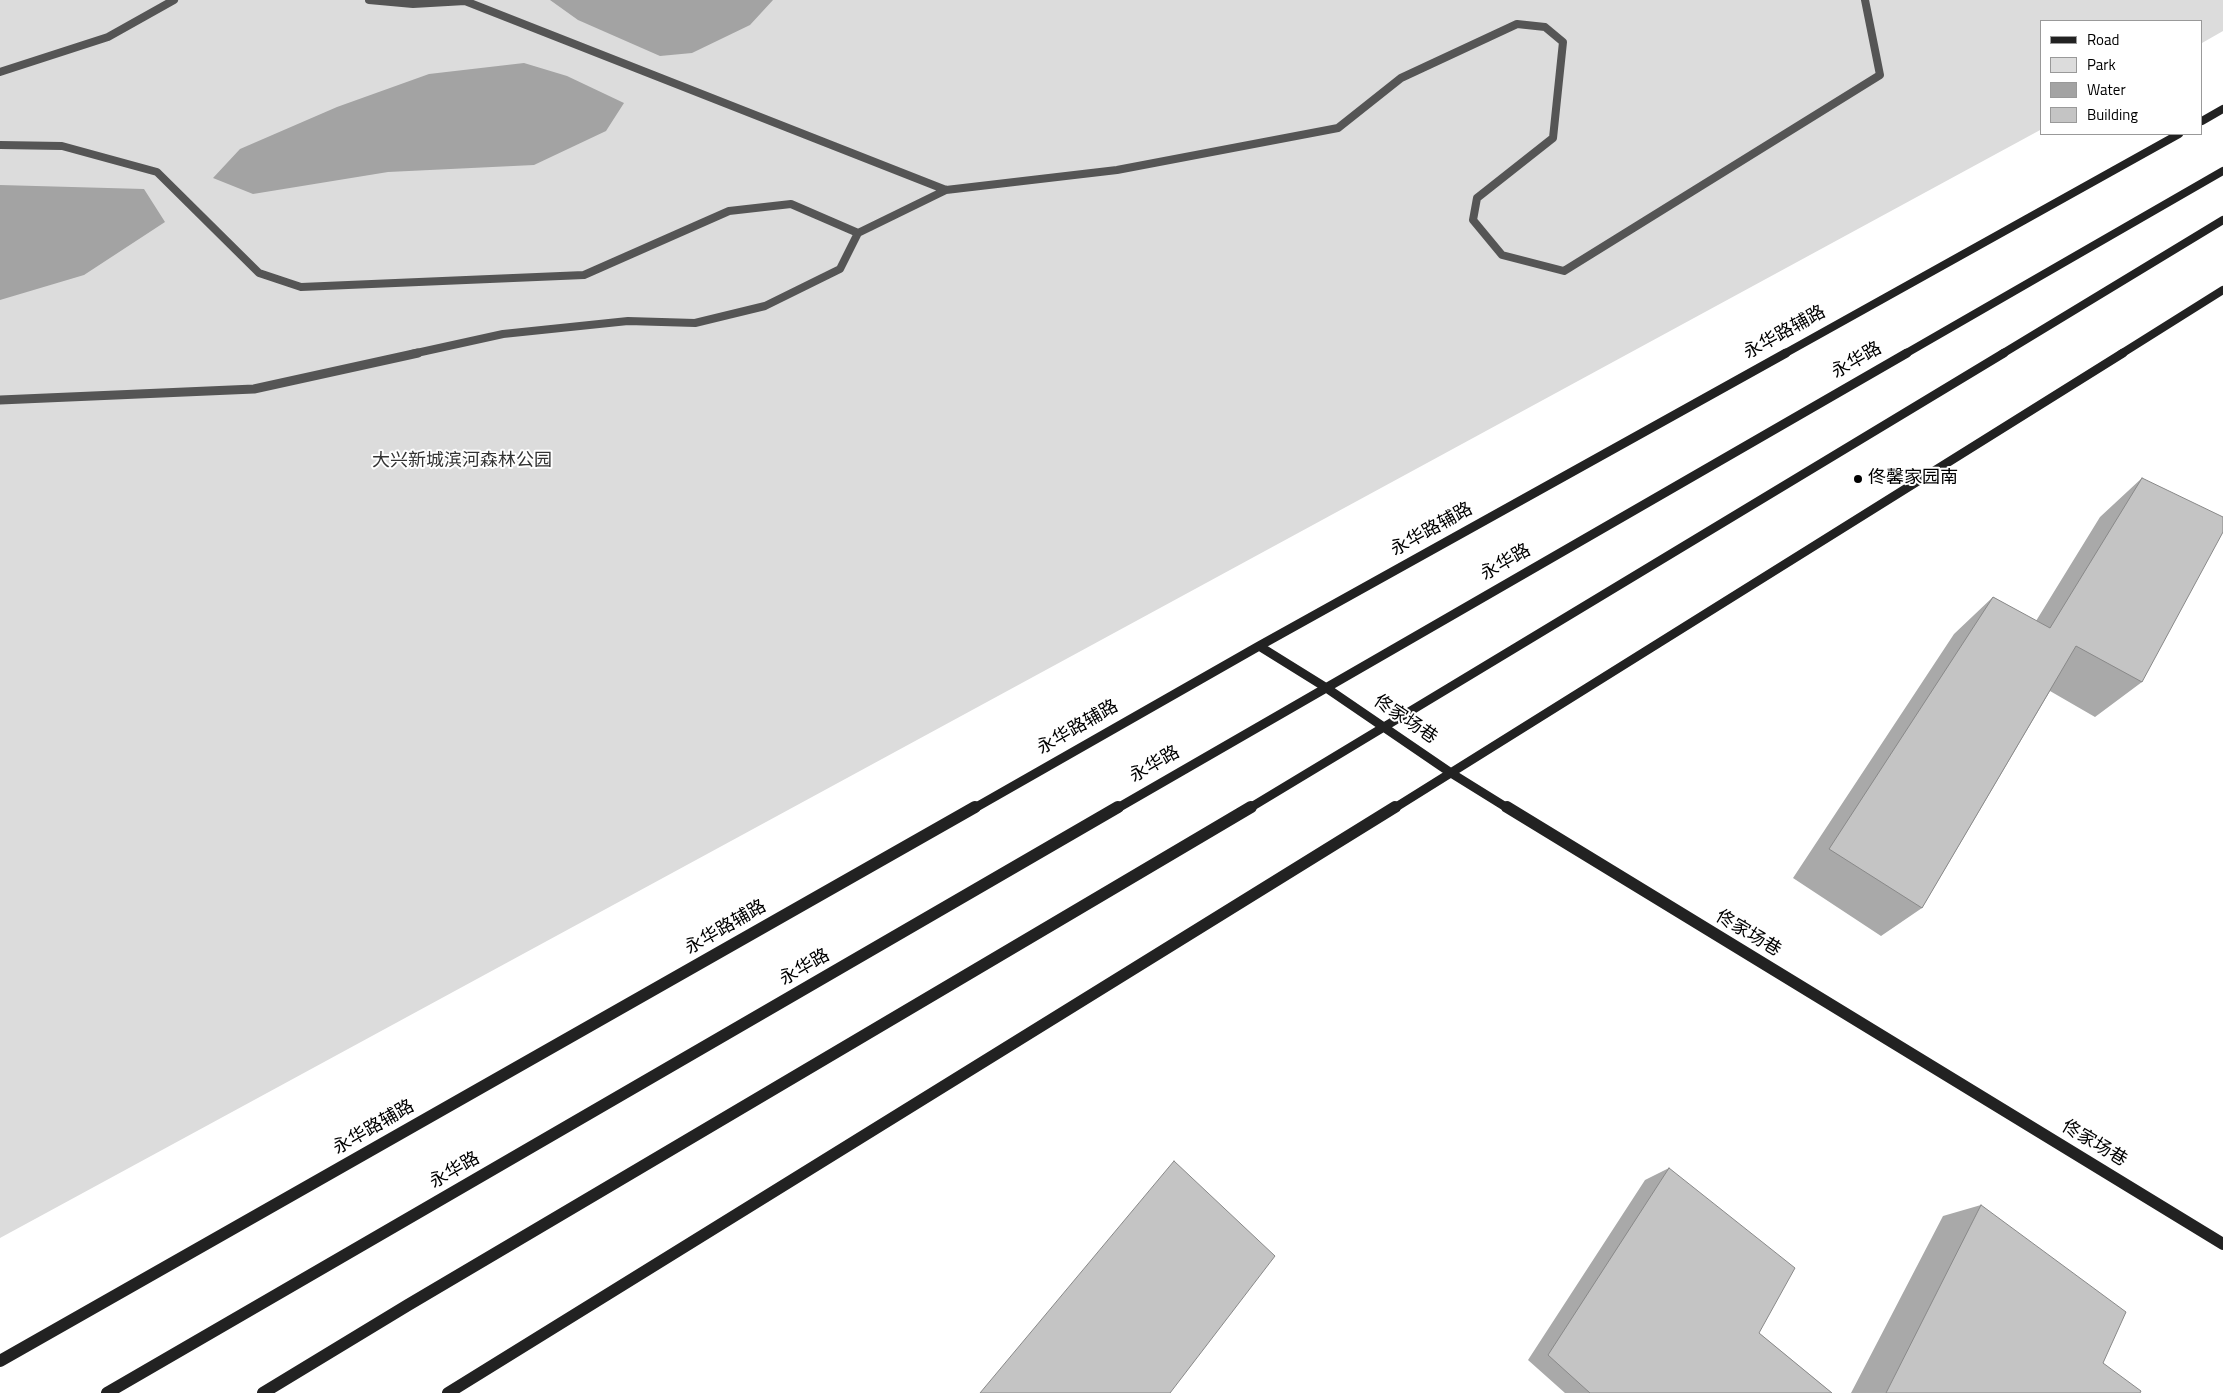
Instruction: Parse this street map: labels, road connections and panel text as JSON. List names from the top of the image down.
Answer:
{
  "streets": {
    "street": ["永华路辅路", "永华路", "佟家场巷"]
  },
  "crossings": [
    ["永华路辅路", "佟家场巷"],
    ["永华路", "佟家场巷"]
  ],
  "parks": ["大兴新城滨河森林公园"],
  "places": ["佟馨家园南"],
  "legend": [
    "Road",
    "Park",
    "Water",
    "Building"
  ]
}
